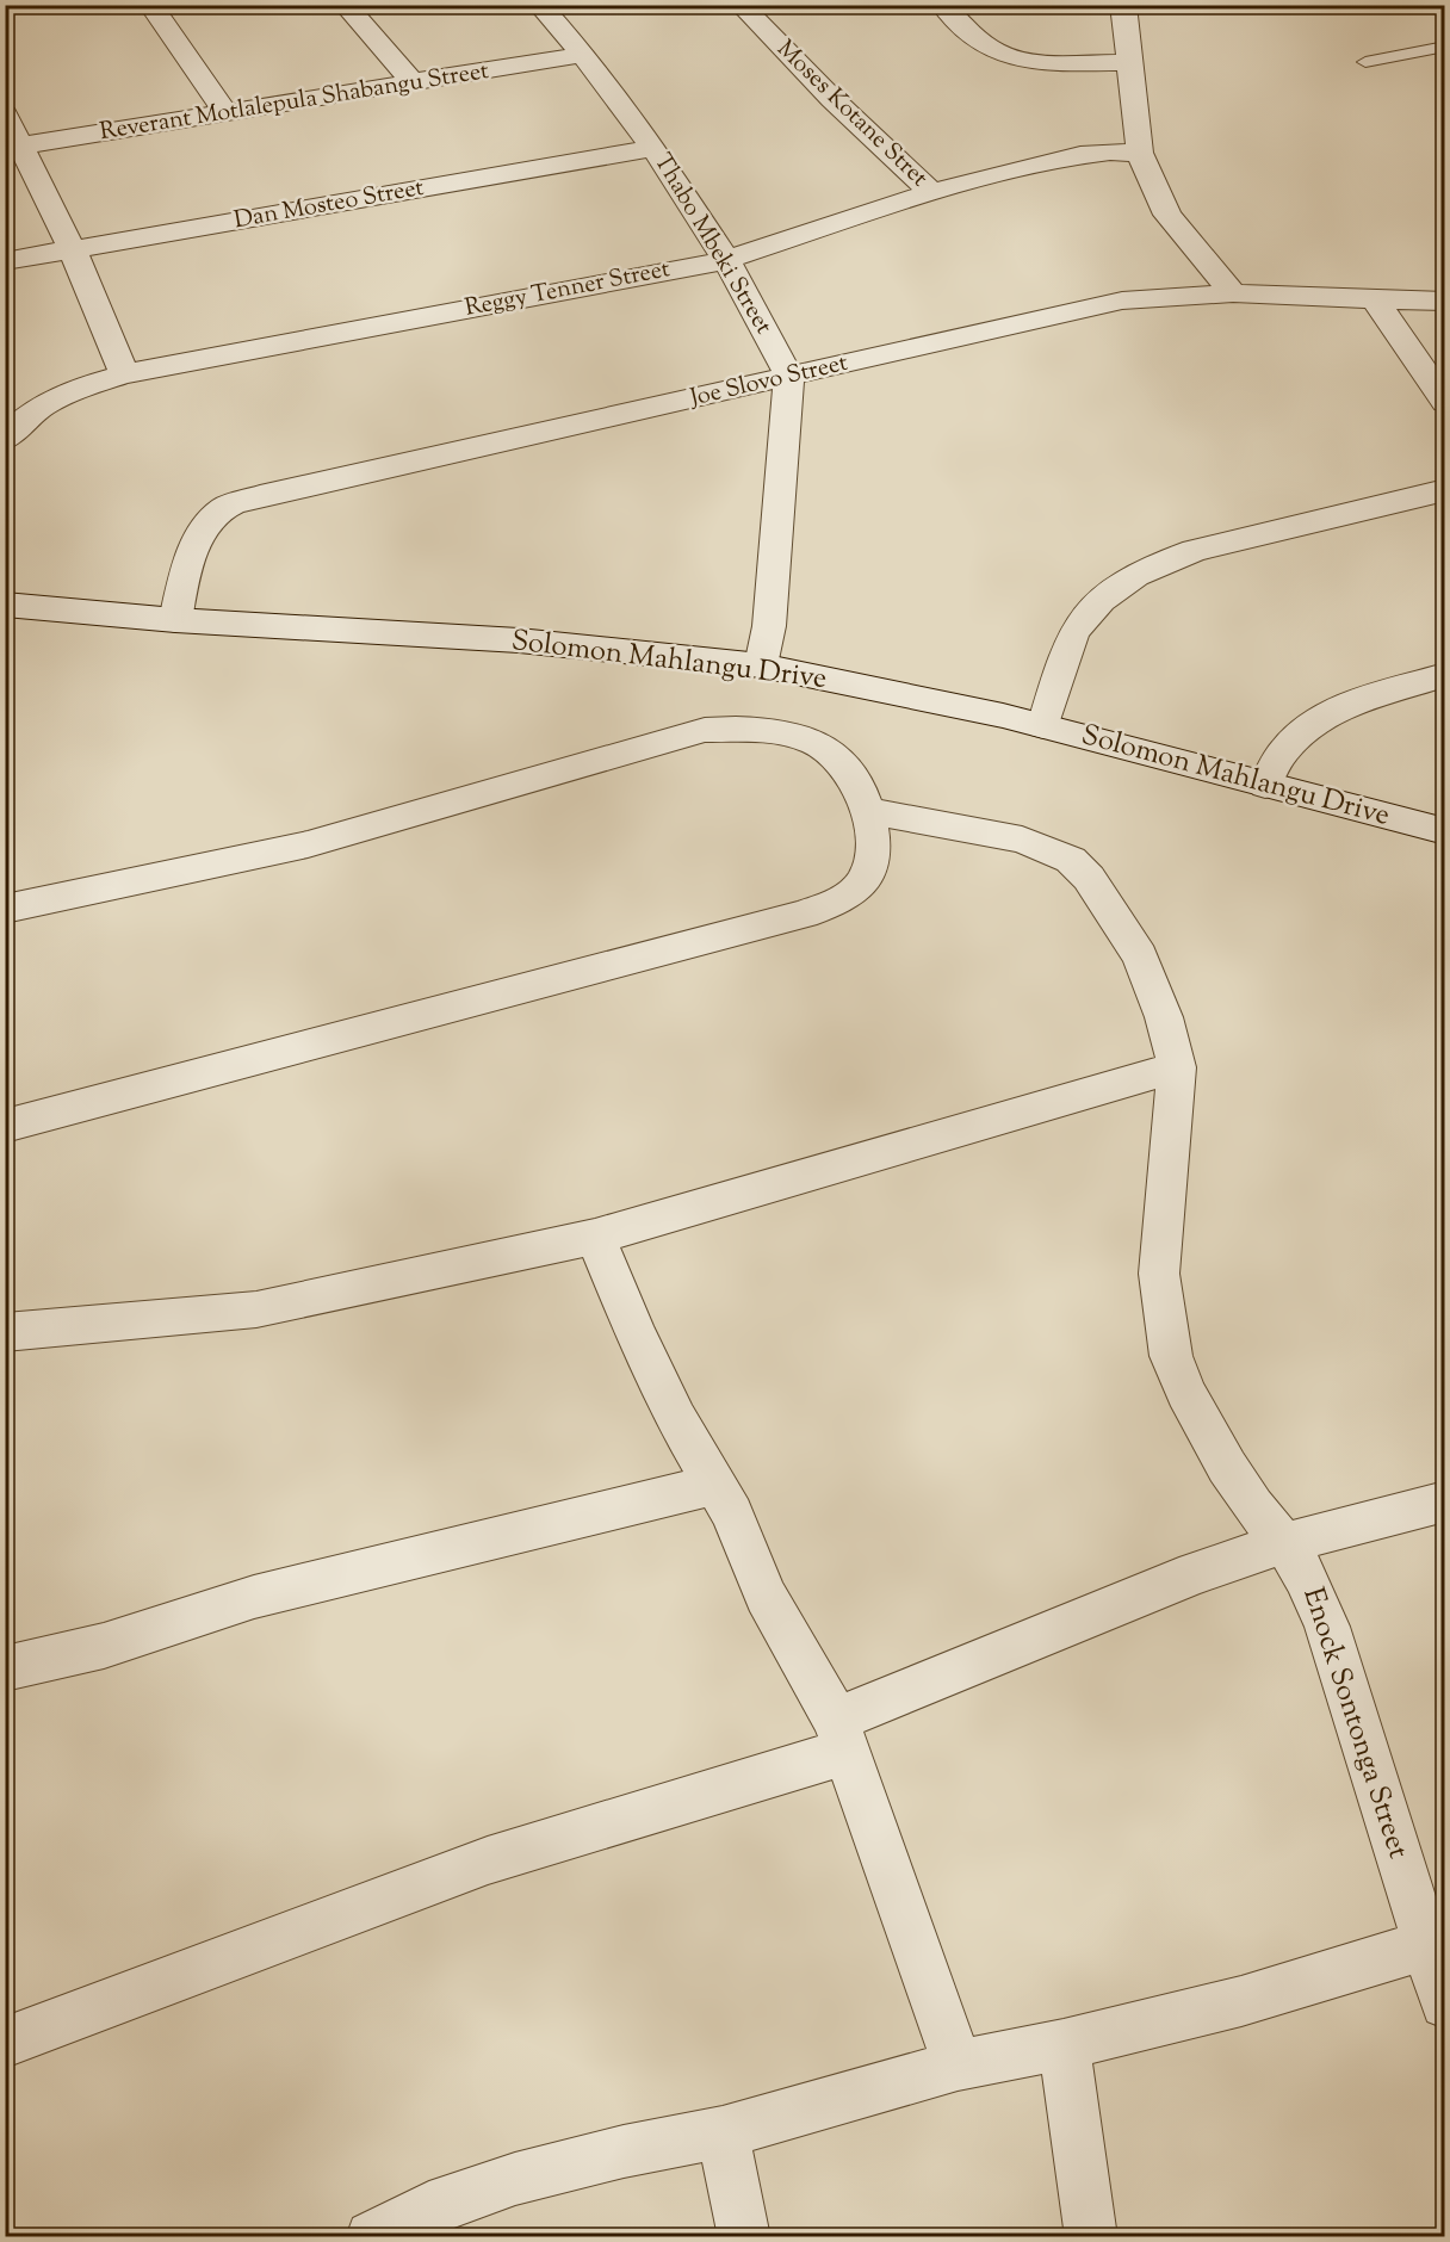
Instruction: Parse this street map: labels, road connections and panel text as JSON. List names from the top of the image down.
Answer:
{
  "streets": {
    "street": [
      "Reverant Motlalepula Shabangu Street",
      "Moses Kotane Stret",
      "Dan Mosteo Street",
      "Thabo Mbeki Street",
      "Reggy Tenner Street",
      "Joe Slovo Street",
      "Solomon Mahlangu Drive",
      "Enock Sontonga Street"
    ]
  },
  "crossings": [
    ["Reverant Motlalepula Shabangu Street", "Thabo Mbeki Street"],
    ["Moses Kotane Stret", "Reggy Tenner Street"],
    ["Dan Mosteo Street", "Thabo Mbeki Street"],
    ["Thabo Mbeki Street", "Reggy Tenner Street"],
    ["Thabo Mbeki Street", "Joe Slovo Street"],
    ["Joe Slovo Street", "Solomon Mahlangu Drive"]
  ]
}
